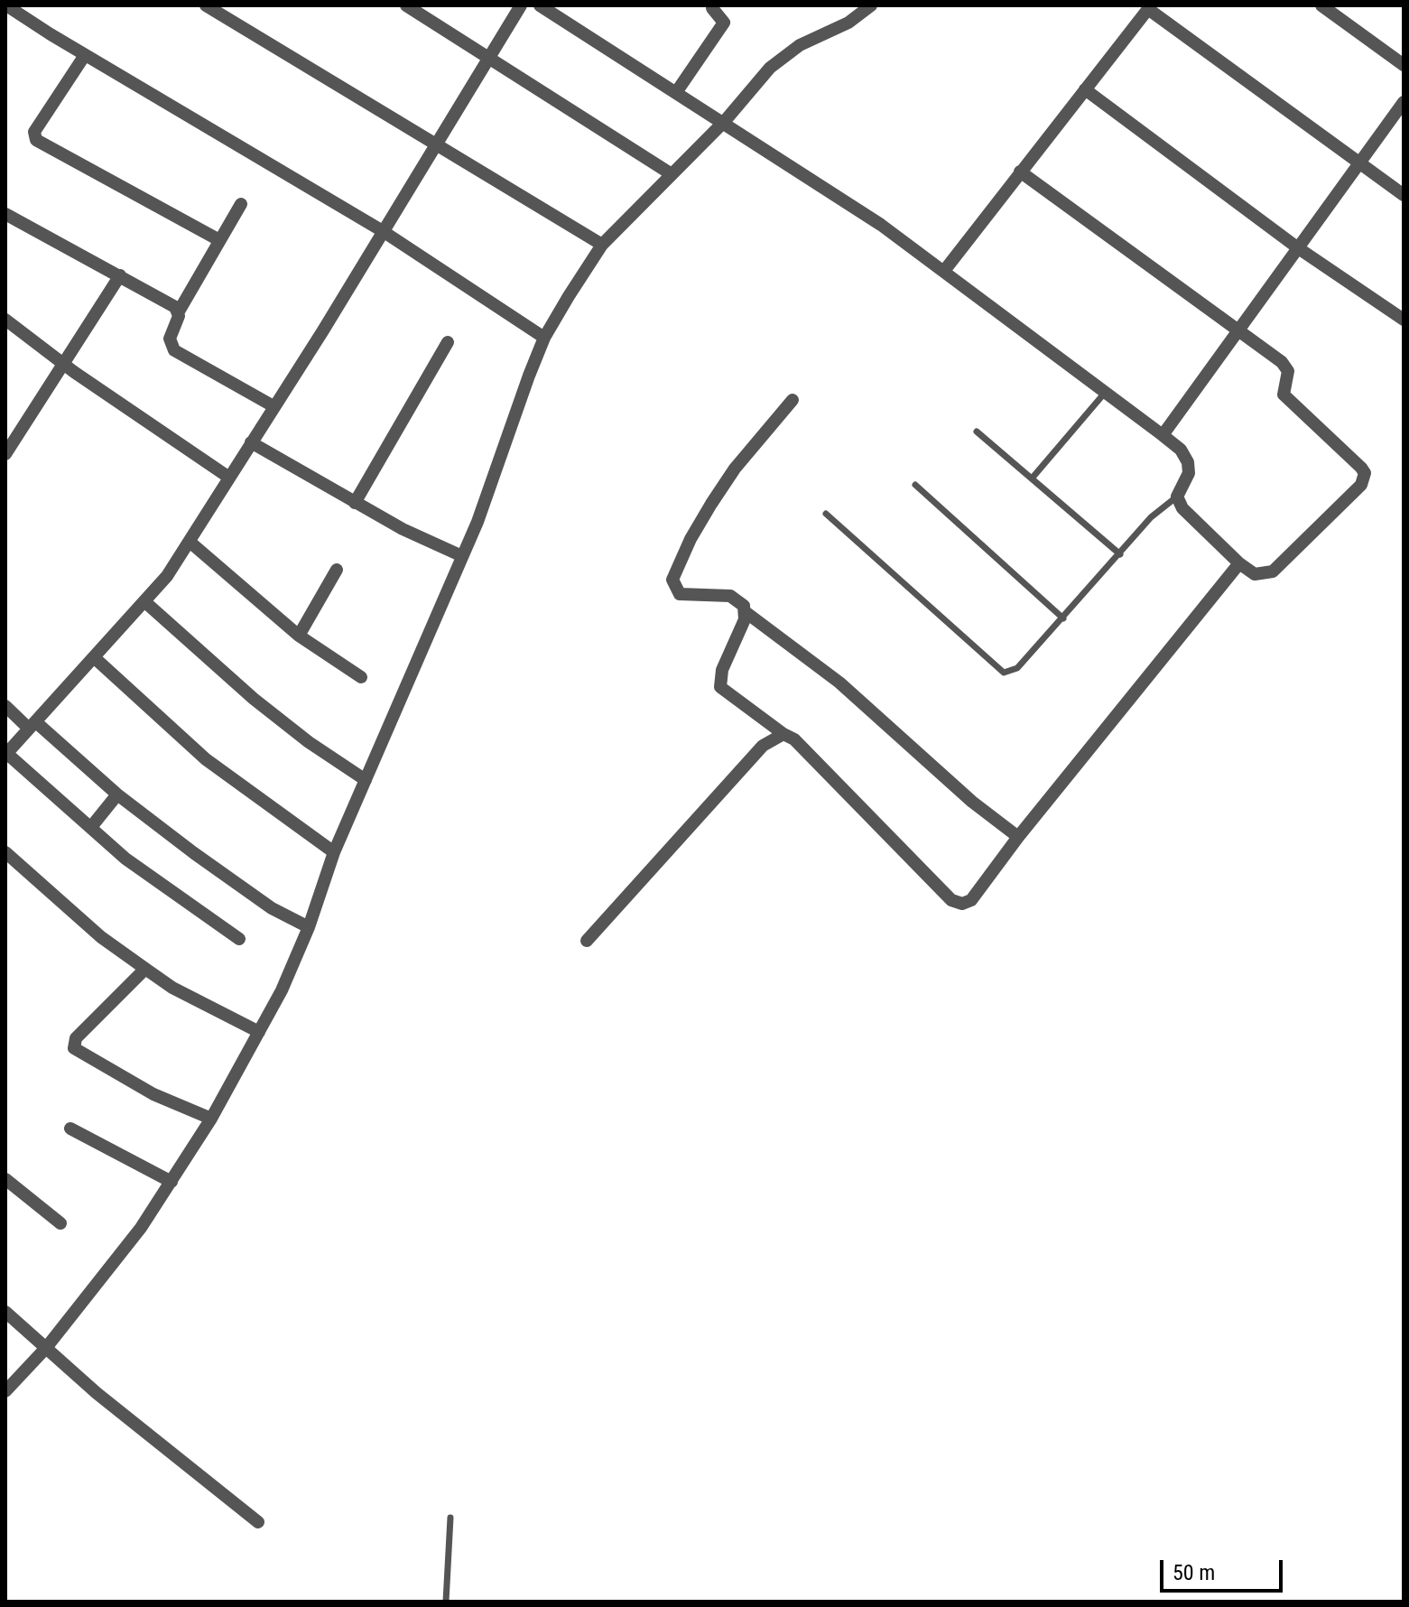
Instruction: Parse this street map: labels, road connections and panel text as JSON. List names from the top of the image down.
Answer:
{
  "scale_bar": "50 m"
}
